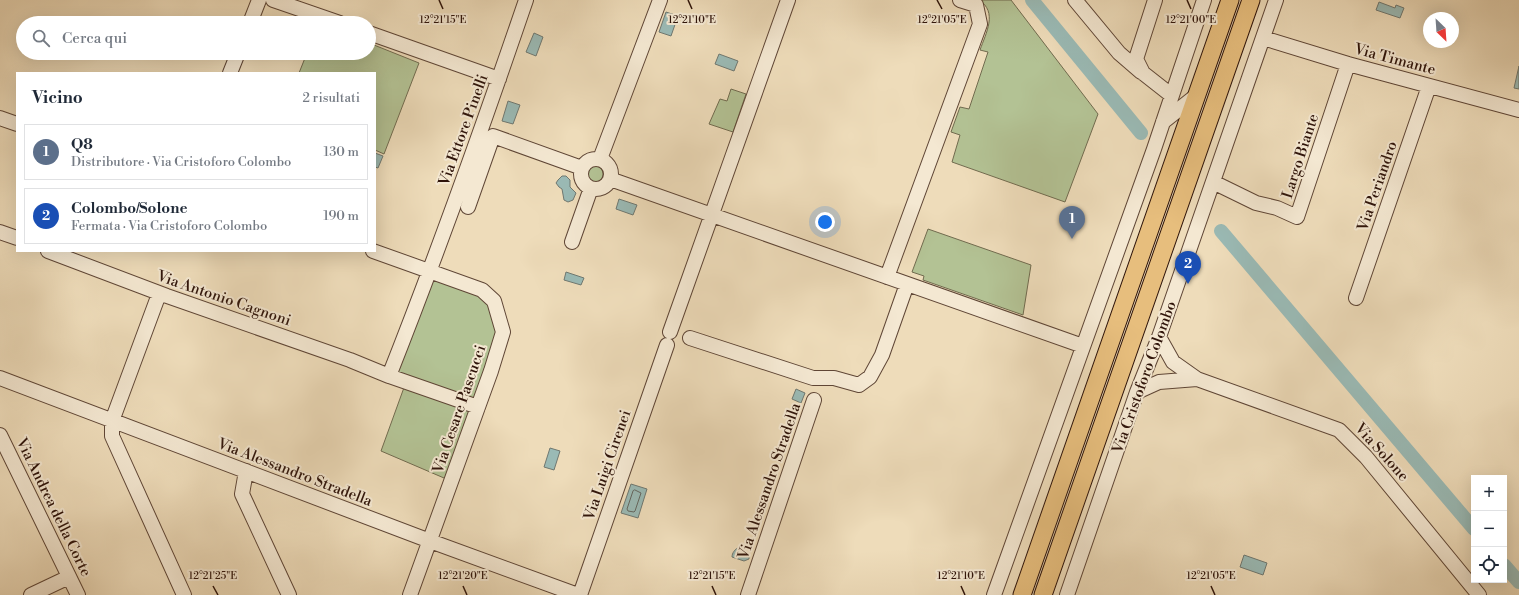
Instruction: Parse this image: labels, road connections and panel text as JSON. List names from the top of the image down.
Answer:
{
  "streets": {
    "main road": ["Via Cristoforo Colombo"],
    "street": [
      "Via Timante",
      "Via Ettore Pinelli",
      "Largo Biante",
      "Via Periandro",
      "Via Antonio Cagnoni",
      "Via Cesare Pascucci",
      "Via Solone",
      "Via Luigi Cirenei",
      "Via Alessandro Stradella",
      "Via Andrea della Corte"
    ]
  },
  "crossings": [
    ["Via Timante", "Largo Biante"],
    ["Via Timante", "Via Periandro"],
    ["Via Timante", "Via Cristoforo Colombo"],
    ["Via Ettore Pinelli", "Via Antonio Cagnoni"],
    ["Via Ettore Pinelli", "Via Cesare Pascucci"],
    ["Largo Biante", "Via Cristoforo Colombo"],
    ["Via Antonio Cagnoni", "Via Cesare Pascucci"],
    ["Via Cesare Pascucci", "Via Alessandro Stradella"],
    ["Via Luigi Cirenei", "Via Alessandro Stradella"]
  ],
  "north": "bottom right",
  "page": {
    "search": "Cerca qui",
    "heading": ["Vicino", "2 risultati"],
    "list": [
      {
        "mark": "1",
        "name": "Q8",
        "note": "Distributore · Via Cristoforo Colombo",
        "value": "130 m"
      },
      {
        "mark": "2",
        "name": "Colombo/Solone",
        "note": "Fermata · Via Cristoforo Colombo",
        "value": "190 m"
      }
    ],
    "pins": ["1", "2"],
    "map_buttons": ["+", "−"]
  },
  "coordinates": [
    "12°21'15\"E",
    "12°21'10\"E",
    "12°21'05\"E",
    "12°21'00\"E",
    "12°21'25\"E",
    "12°21'20\"E"
  ]
}
